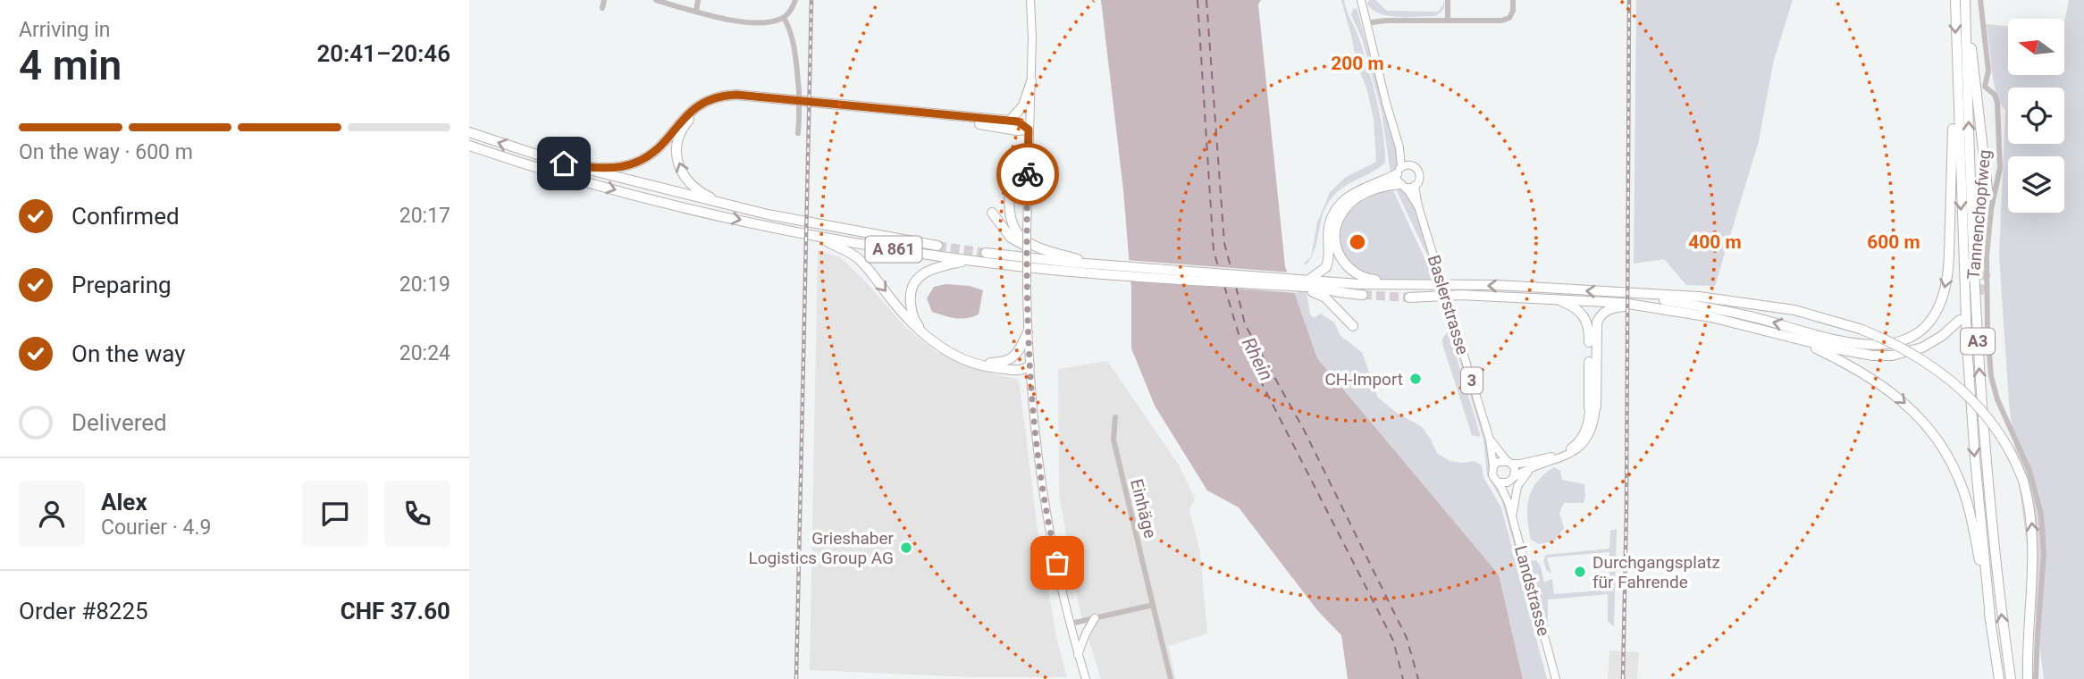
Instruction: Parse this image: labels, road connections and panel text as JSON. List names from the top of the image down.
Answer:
{
  "streets": {
    "highway": ["A 861", "A3"],
    "main road": ["Baslerstrasse", "3", "Landstrasse"],
    "street": ["Tannenchopfweg", "Einhäge"]
  },
  "crossings": [
    ["A 861", "A3"],
    ["Baslerstrasse", "Landstrasse"]
  ],
  "water": ["Rhein"],
  "places": ["CH-Import", "Grieshaber Logistics Group AG", "Durchgangsplatz für Fahrende"],
  "north": "left",
  "page": {
    "heading": ["4 min", "Arriving in", "20:41–20:46"],
    "panel": [
      "Alex",
      "Courier · 4.9",
      "Order #8225",
      "CHF 37.60"
    ],
    "bar": "On the way · 600 m",
    "list": [
      ["Confirmed", "20:17"],
      ["Preparing", "20:19"],
      ["On the way", "20:24"],
      "Delivered"
    ]
  },
  "rings": ["200 m", "400 m", "600 m"]
}
